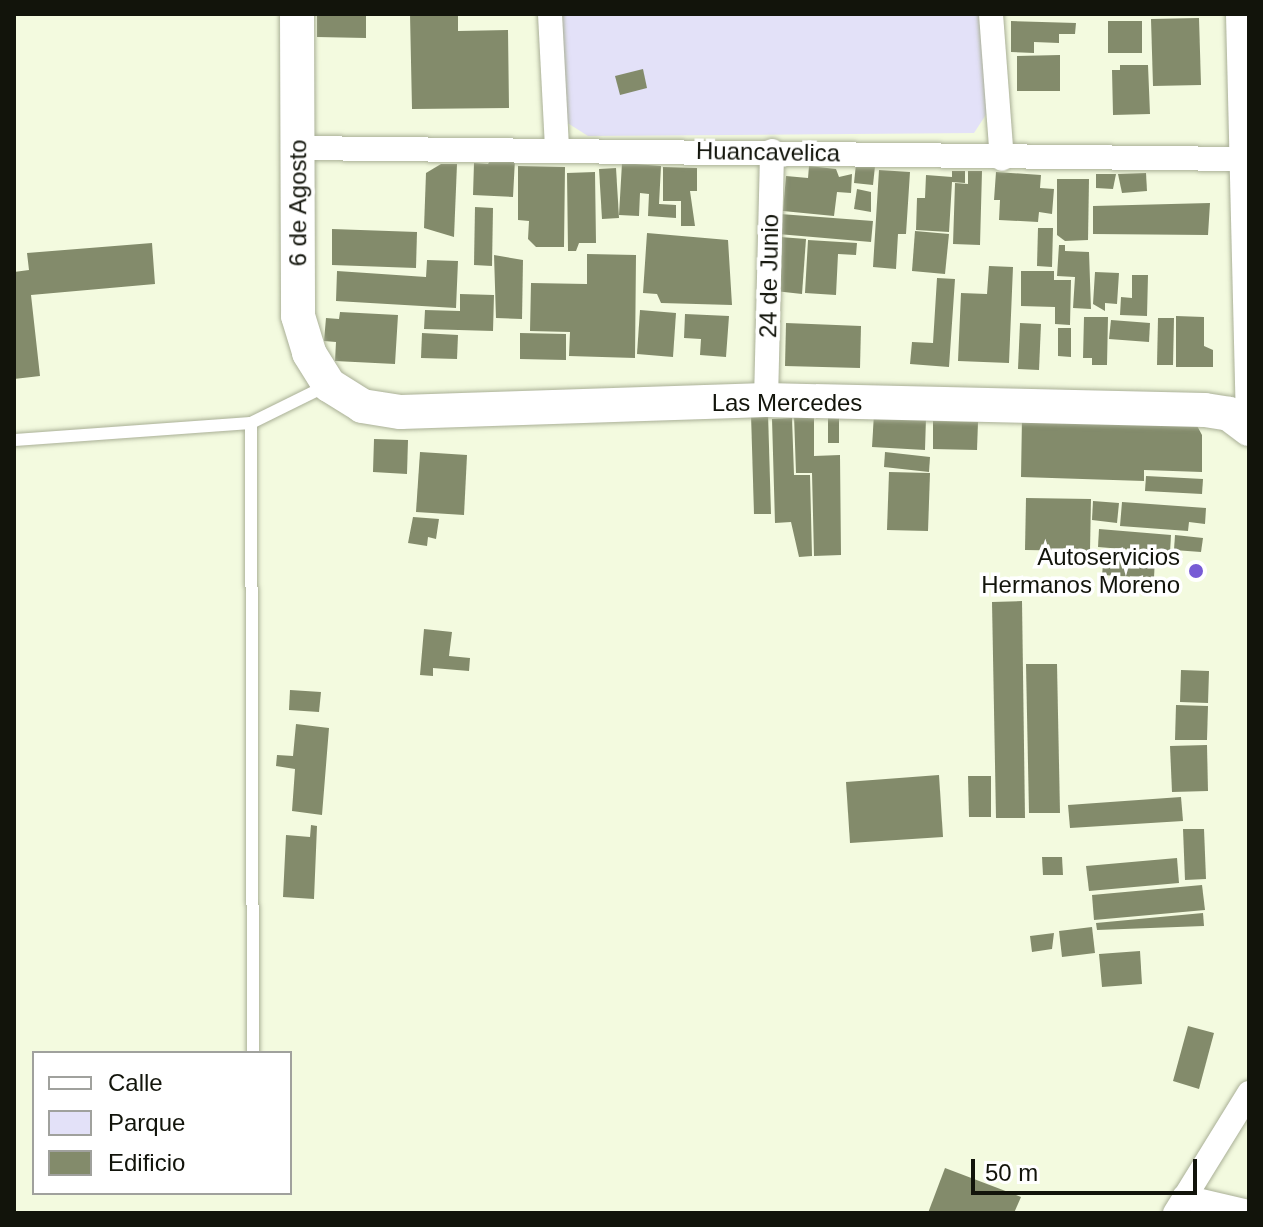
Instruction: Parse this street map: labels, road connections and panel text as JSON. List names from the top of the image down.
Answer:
{
  "streets": {
    "street": [
      "Huancavelica",
      "6 de Agosto",
      "24 de Junio",
      "Las Mercedes"
    ]
  },
  "crossings": [
    ["Huancavelica", "6 de Agosto"],
    ["Huancavelica", "24 de Junio"],
    ["6 de Agosto", "Las Mercedes"],
    ["24 de Junio", "Las Mercedes"]
  ],
  "places": ["Autoservicios Hermanos Moreno"],
  "legend": ["Calle", "Parque", "Edificio"],
  "scale_bar": "50 m"
}
